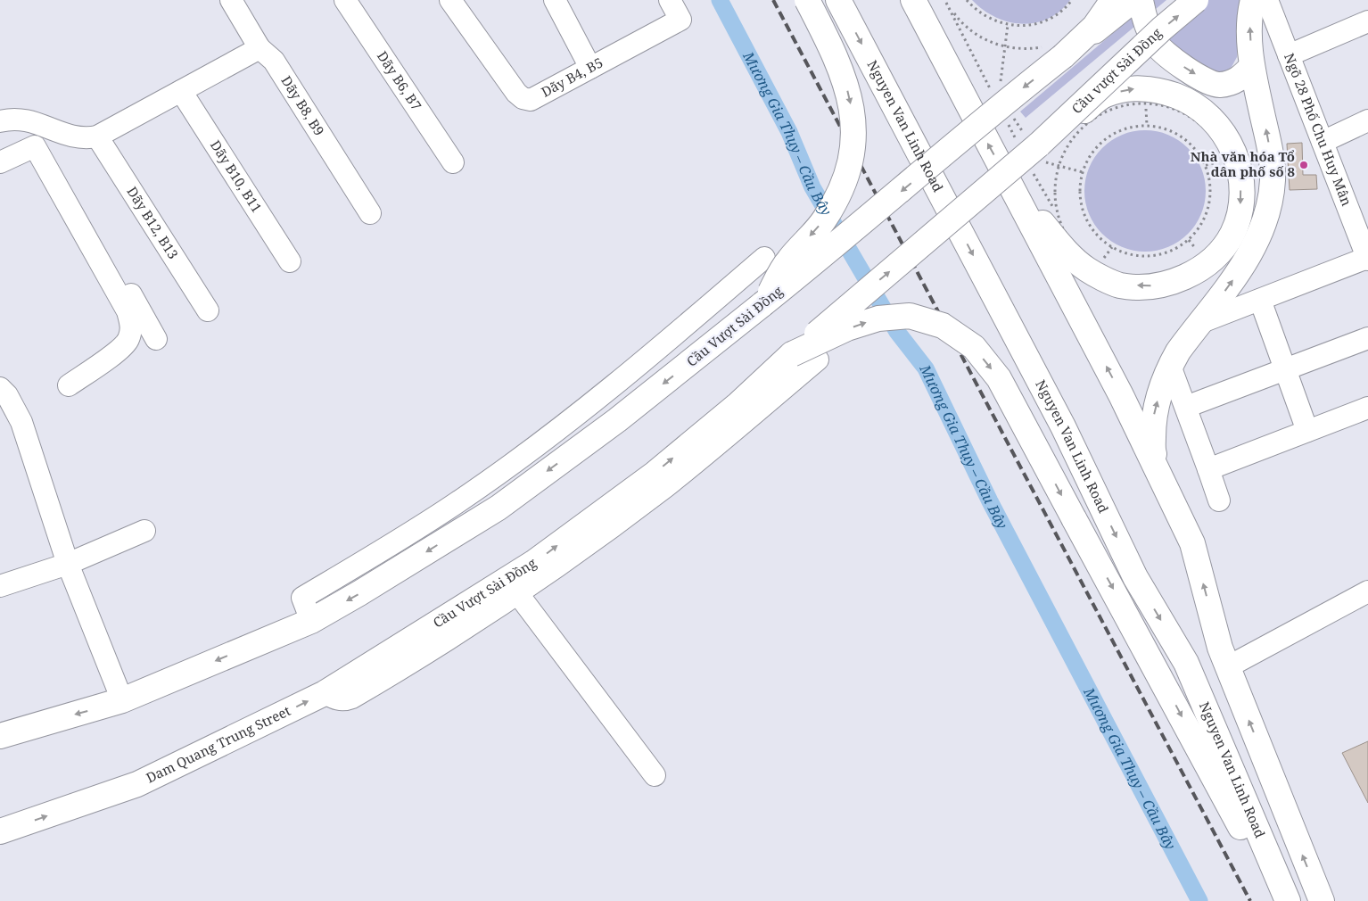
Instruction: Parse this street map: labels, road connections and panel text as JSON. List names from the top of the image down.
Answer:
{
  "streets": {
    "main road": [
      "Cầu vượt Sài Đồng",
      "Nguyen Van Linh Road",
      "Cầu Vượt Sài Đồng",
      "Dam Quang Trung Street"
    ],
    "street": [
      "Dãy B4, B5",
      "Dãy B6, B7",
      "Dãy B8, B9",
      "Ngõ 28 Phố Chu Huy Mân",
      "Dãy B10, B11",
      "Dãy B12, B13"
    ]
  },
  "crossings": [
    ["Cầu vượt Sài Đồng", "Cầu Vượt Sài Đồng"],
    ["Cầu Vượt Sài Đồng", "Dam Quang Trung Street"]
  ],
  "water": ["Mương Gia Thụy – Cầu Bây"],
  "places": ["Nhà văn hóa Tổ dân phố số 8"]
}
